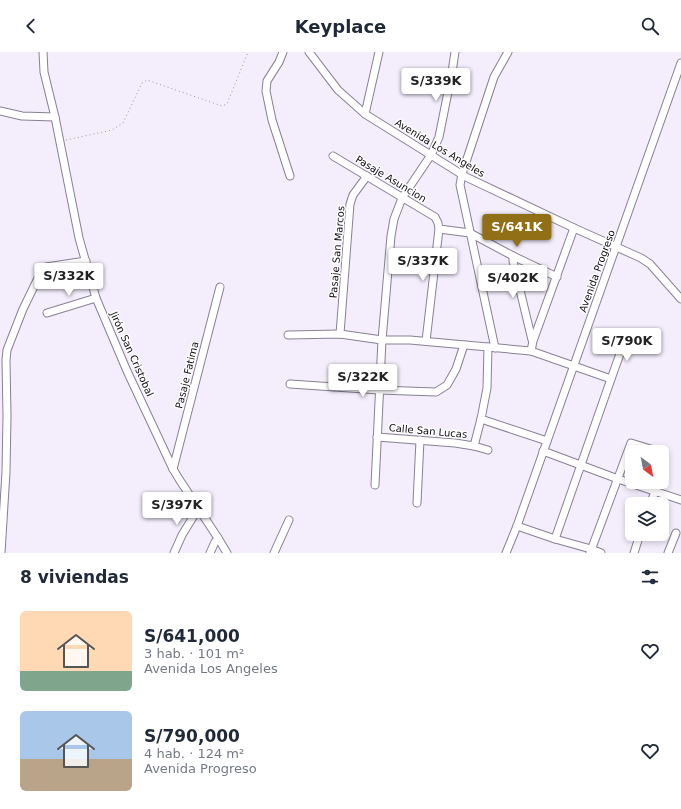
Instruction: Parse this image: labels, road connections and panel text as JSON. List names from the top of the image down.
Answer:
{
  "streets": {
    "street": [
      "Avenida Los Angeles",
      "Pasaje Asuncion",
      "Pasaje San Marcos",
      "Avenida Progreso",
      "Jirón San Cristobal",
      "Pasaje Fatima",
      "Calle San Lucas"
    ]
  },
  "crossings": [
    ["Avenida Los Angeles", "Avenida Progreso"],
    ["Avenida Los Angeles", "Calle San Lucas"],
    ["Pasaje Asuncion", "Pasaje San Marcos"],
    ["Jirón San Cristobal", "Pasaje Fatima"]
  ],
  "north": "bottom right",
  "page": {
    "header": "Keyplace",
    "price": [
      "S/339K",
      "S/641K",
      "S/337K",
      "S/332K",
      "S/402K",
      "S/790K",
      "S/322K",
      "S/397K"
    ],
    "heading": "8 viviendas",
    "list": [
      {
        "name": "S/641,000",
        "note": "3 hab. · 101 m² · Avenida Los Angeles"
      },
      {
        "name": "S/790,000",
        "note": "4 hab. · 124 m² · Avenida Progreso"
      }
    ]
  }
}
